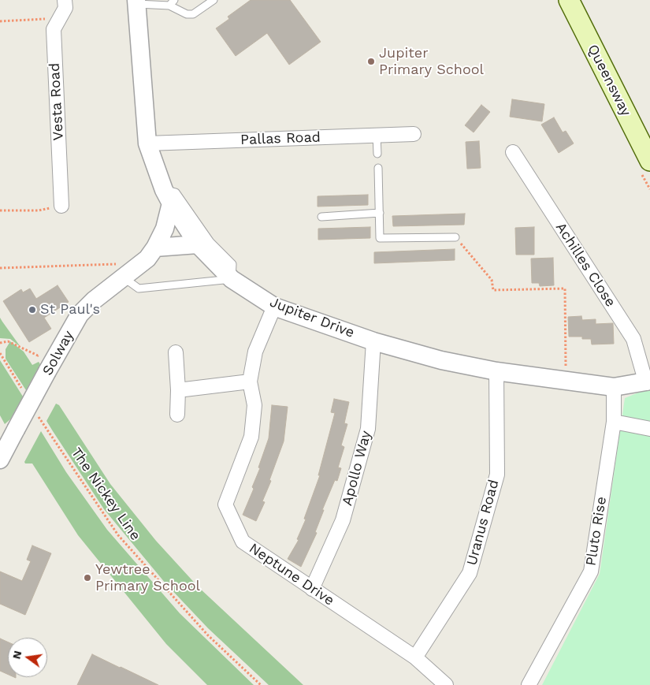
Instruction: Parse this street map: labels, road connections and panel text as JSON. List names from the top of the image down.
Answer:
{
  "streets": {
    "main road": ["Queensway"],
    "street": [
      "Vesta Road",
      "Pallas Road",
      "Achilles Close",
      "Jupiter Drive",
      "Solway",
      "Apollo Way",
      "Uranus Road",
      "Pluto Rise",
      "Neptune Drive"
    ],
    "path": ["The Nickey Line"]
  },
  "crossings": [
    ["Pallas Road", "Jupiter Drive"],
    ["Achilles Close", "Jupiter Drive"],
    ["Jupiter Drive", "Solway"],
    ["Jupiter Drive", "Apollo Way"],
    ["Jupiter Drive", "Uranus Road"],
    ["Jupiter Drive", "Pluto Rise"],
    ["Jupiter Drive", "Neptune Drive"],
    ["Apollo Way", "Neptune Drive"],
    ["Uranus Road", "Neptune Drive"]
  ],
  "places": ["Jupiter Primary School", "St Paul's", "Yewtree Primary School"],
  "north": "left"
}
